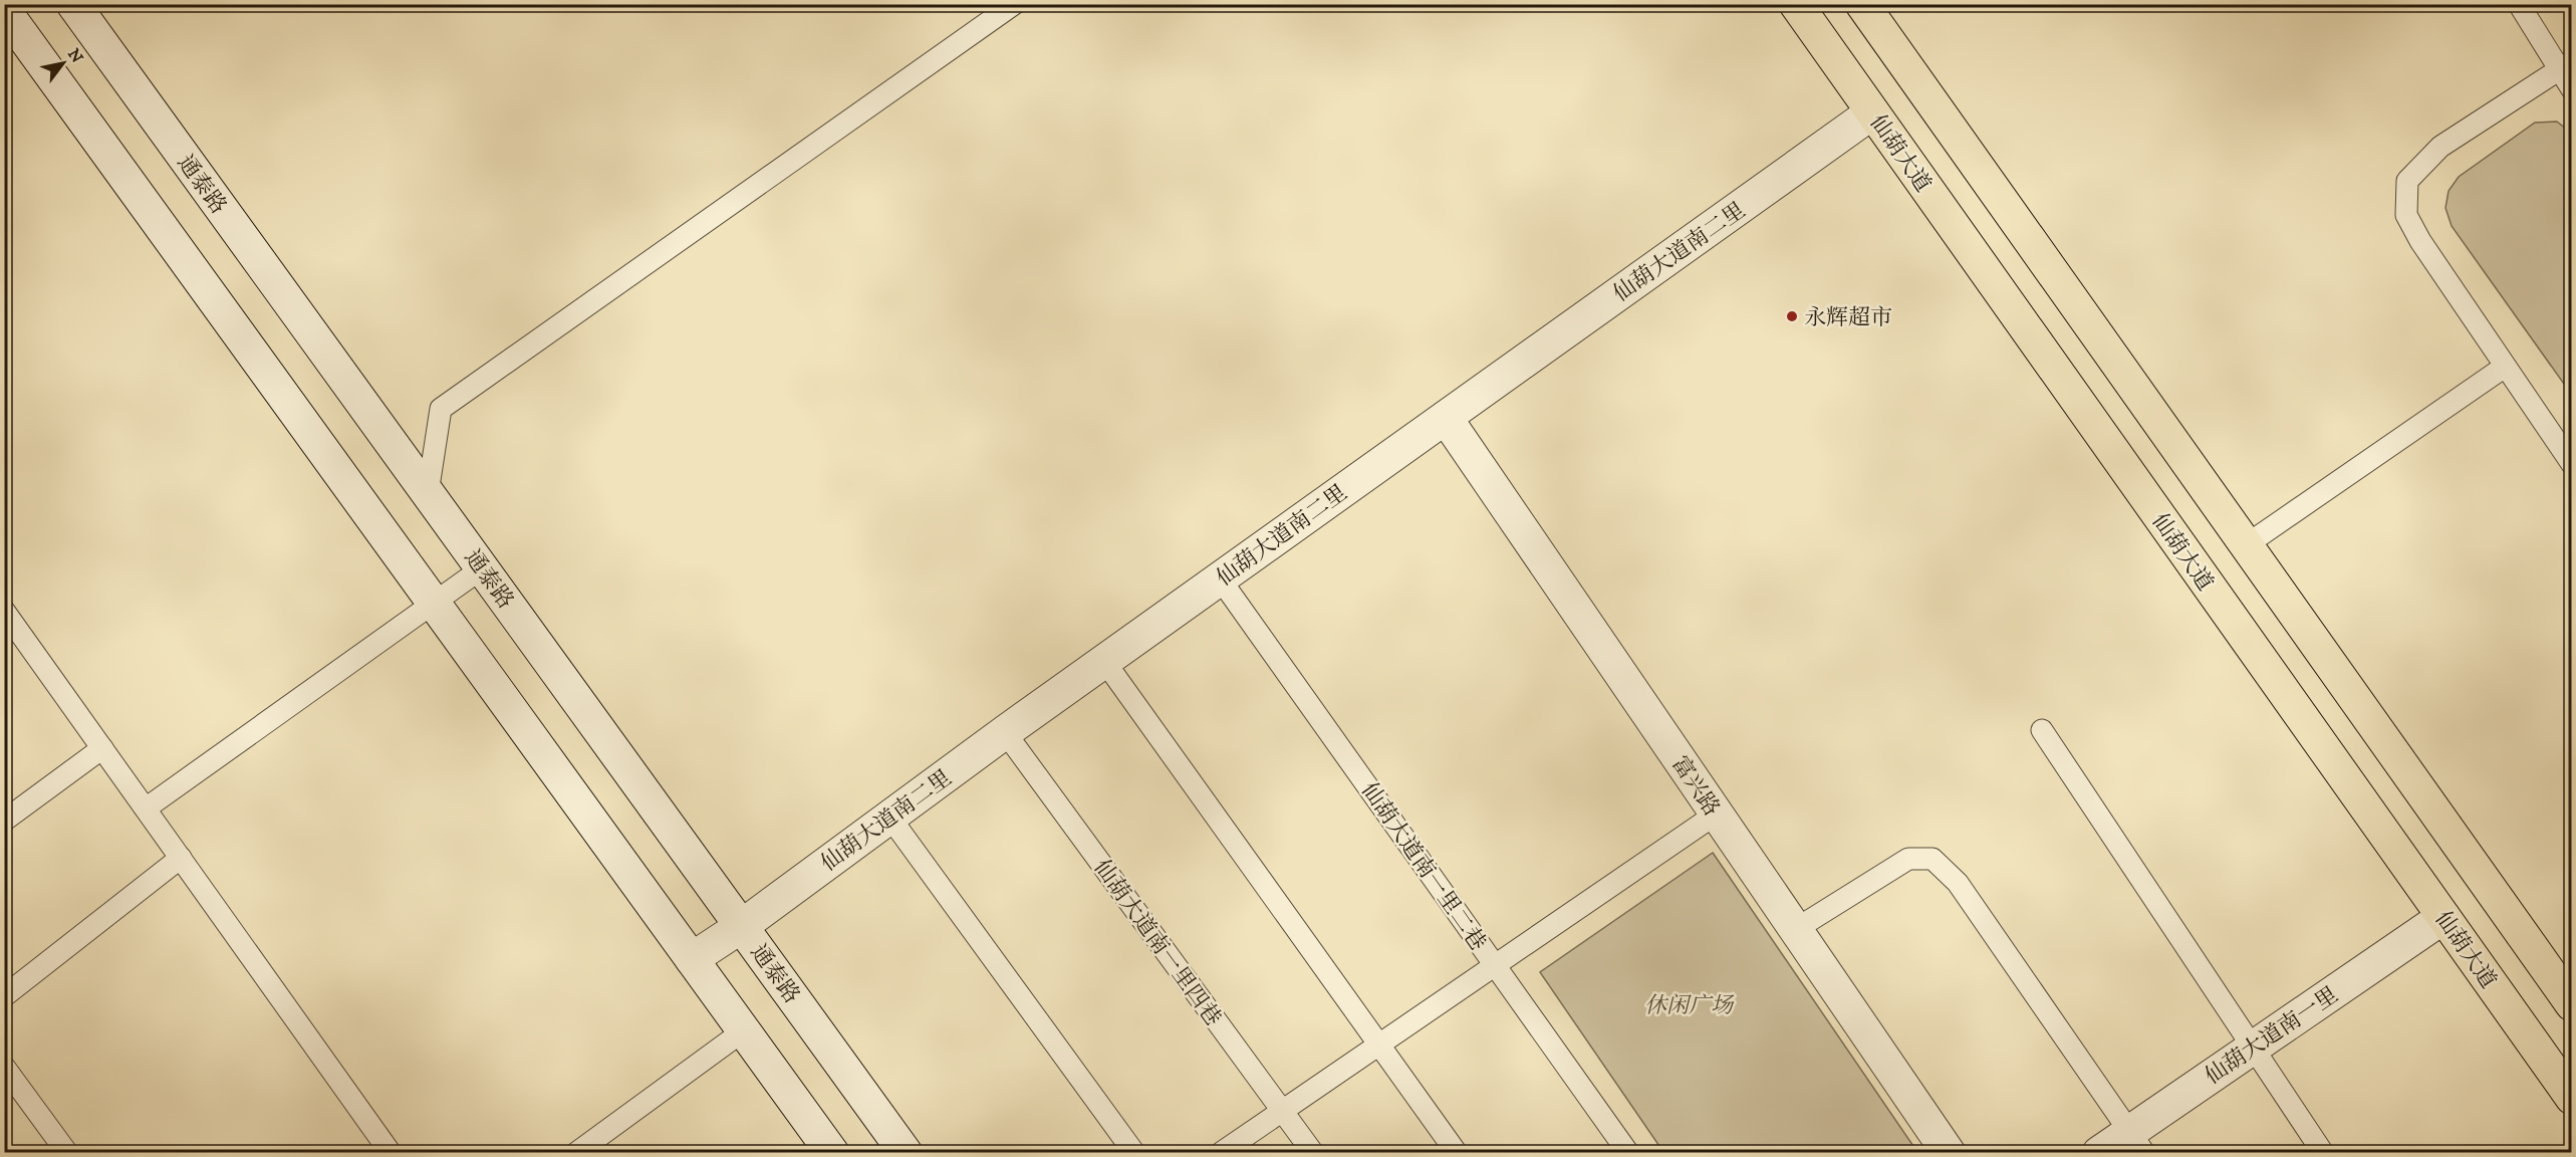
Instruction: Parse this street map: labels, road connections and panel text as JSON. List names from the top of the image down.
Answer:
{
  "streets": {
    "main road": ["仙葫大道"],
    "street": [
      "通泰路",
      "仙葫大道南二里",
      "富兴路",
      "仙葫大道南一里"
    ],
    "lane": ["仙葫大道南一里二巷", "仙葫大道南一里四巷"]
  },
  "crossings": [
    ["仙葫大道", "仙葫大道南二里"],
    ["仙葫大道", "仙葫大道南一里"],
    ["通泰路", "仙葫大道南二里"],
    ["仙葫大道南二里", "富兴路"],
    ["仙葫大道南二里", "仙葫大道南一里二巷"],
    ["仙葫大道南二里", "仙葫大道南一里四巷"]
  ],
  "parks": ["休闲广场"],
  "places": ["永辉超市"],
  "north": "top right"
}
